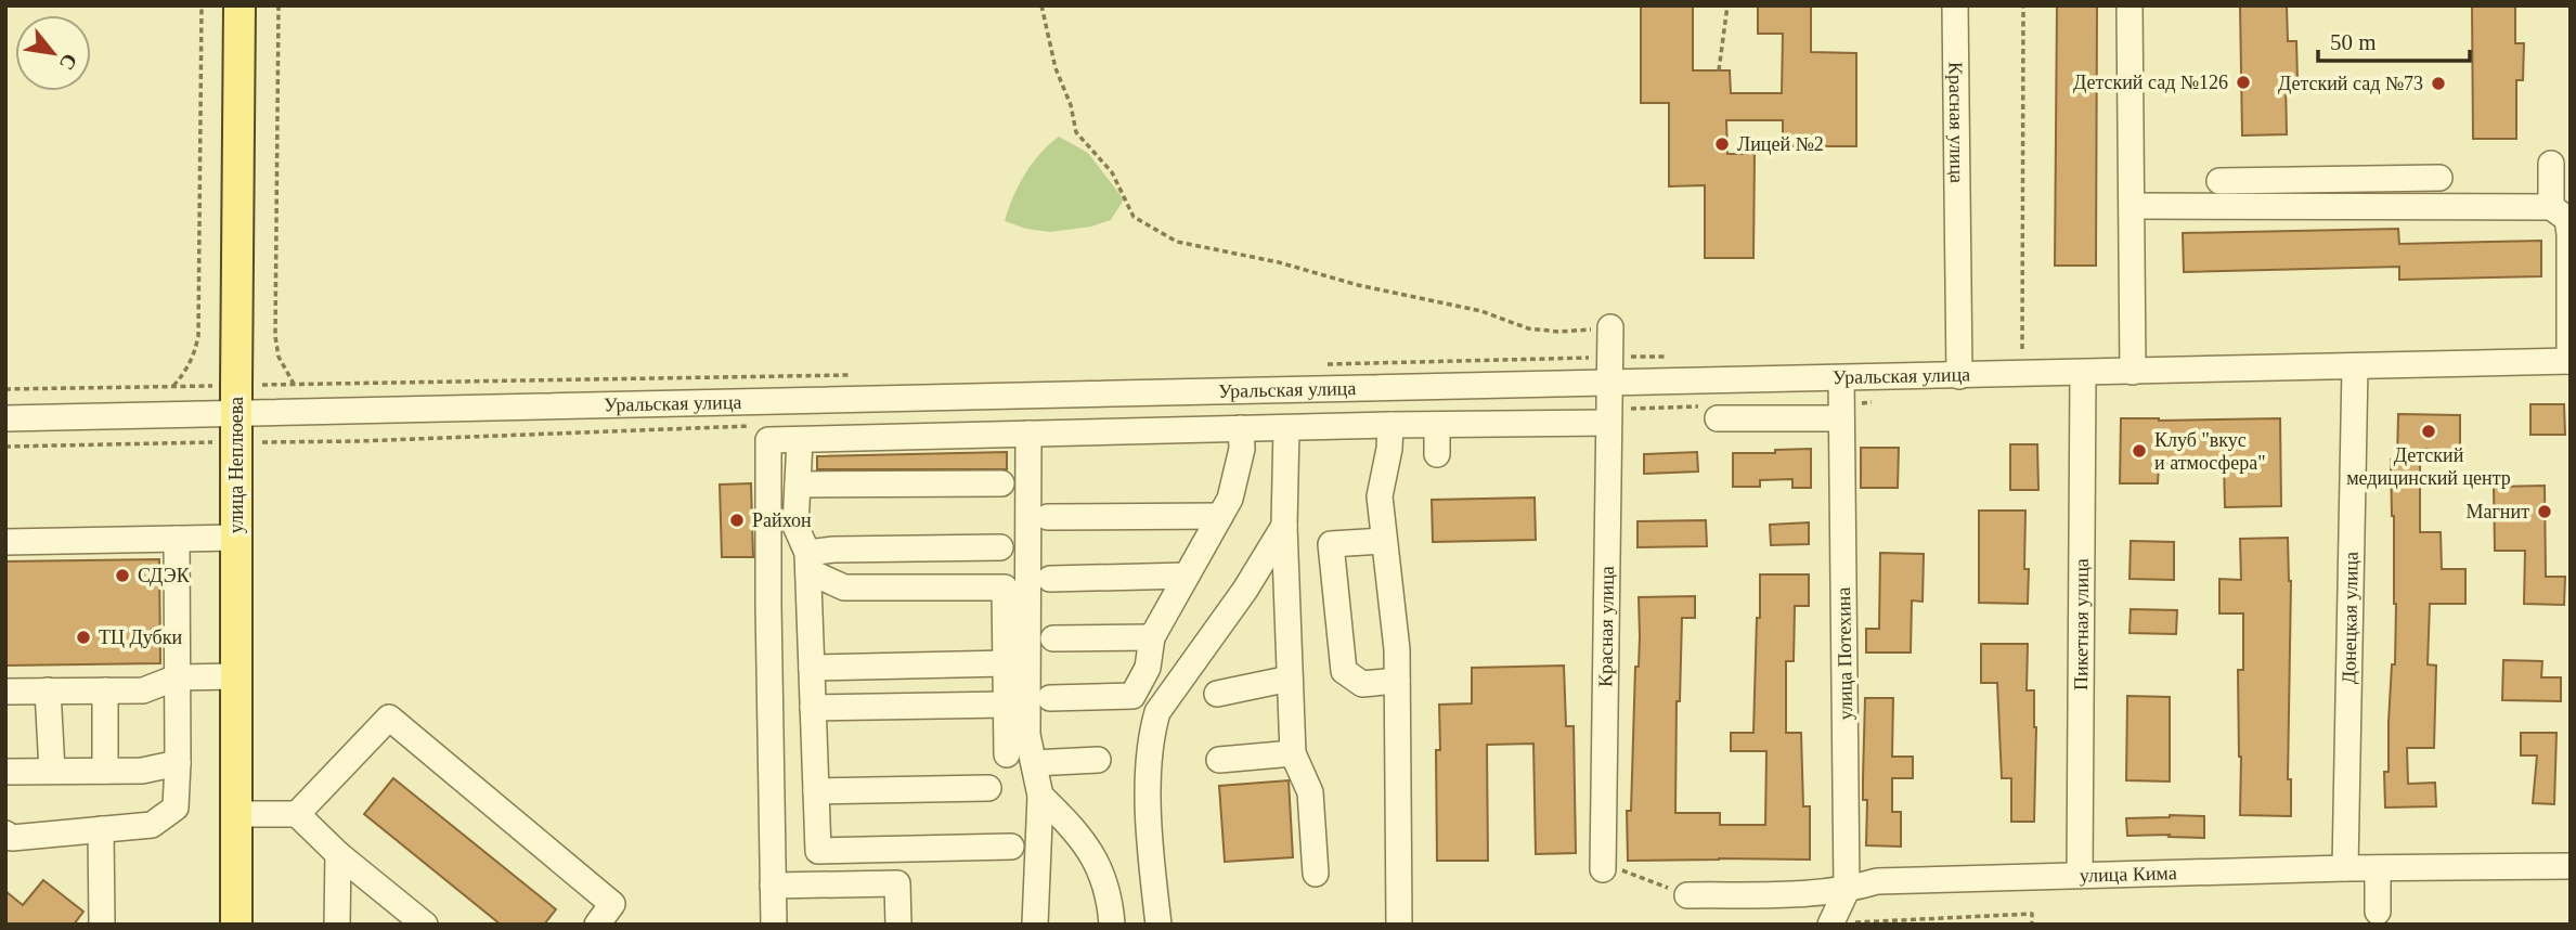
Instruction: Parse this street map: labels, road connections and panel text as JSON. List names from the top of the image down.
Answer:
{
  "streets": {
    "main road": ["улица Неплюева"],
    "street": [
      "Красная улица",
      "Уральская улица",
      "Донецкая улица",
      "Пикетная улица",
      "улица Потехина",
      "улица Кима"
    ]
  },
  "crossings": [
    ["Красная улица", "Уральская улица"],
    ["Уральская улица", "улица Неплюева"],
    ["Уральская улица", "Донецкая улица"],
    ["Уральская улица", "Пикетная улица"],
    ["Уральская улица", "улица Потехина"],
    ["Донецкая улица", "улица Кима"],
    ["Пикетная улица", "улица Кима"],
    ["улица Потехина", "улица Кима"]
  ],
  "places": [
    "Детский сад №126",
    "Детский сад №73",
    "Лицей №2",
    "Детский медицинский центр",
    "Клуб \"вкус и атмосфера\"",
    "Магнит",
    "Райхон",
    "СДЭК",
    "ТЦ Дубки"
  ],
  "scale_bar": "50 m",
  "north": "bottom right"
}
